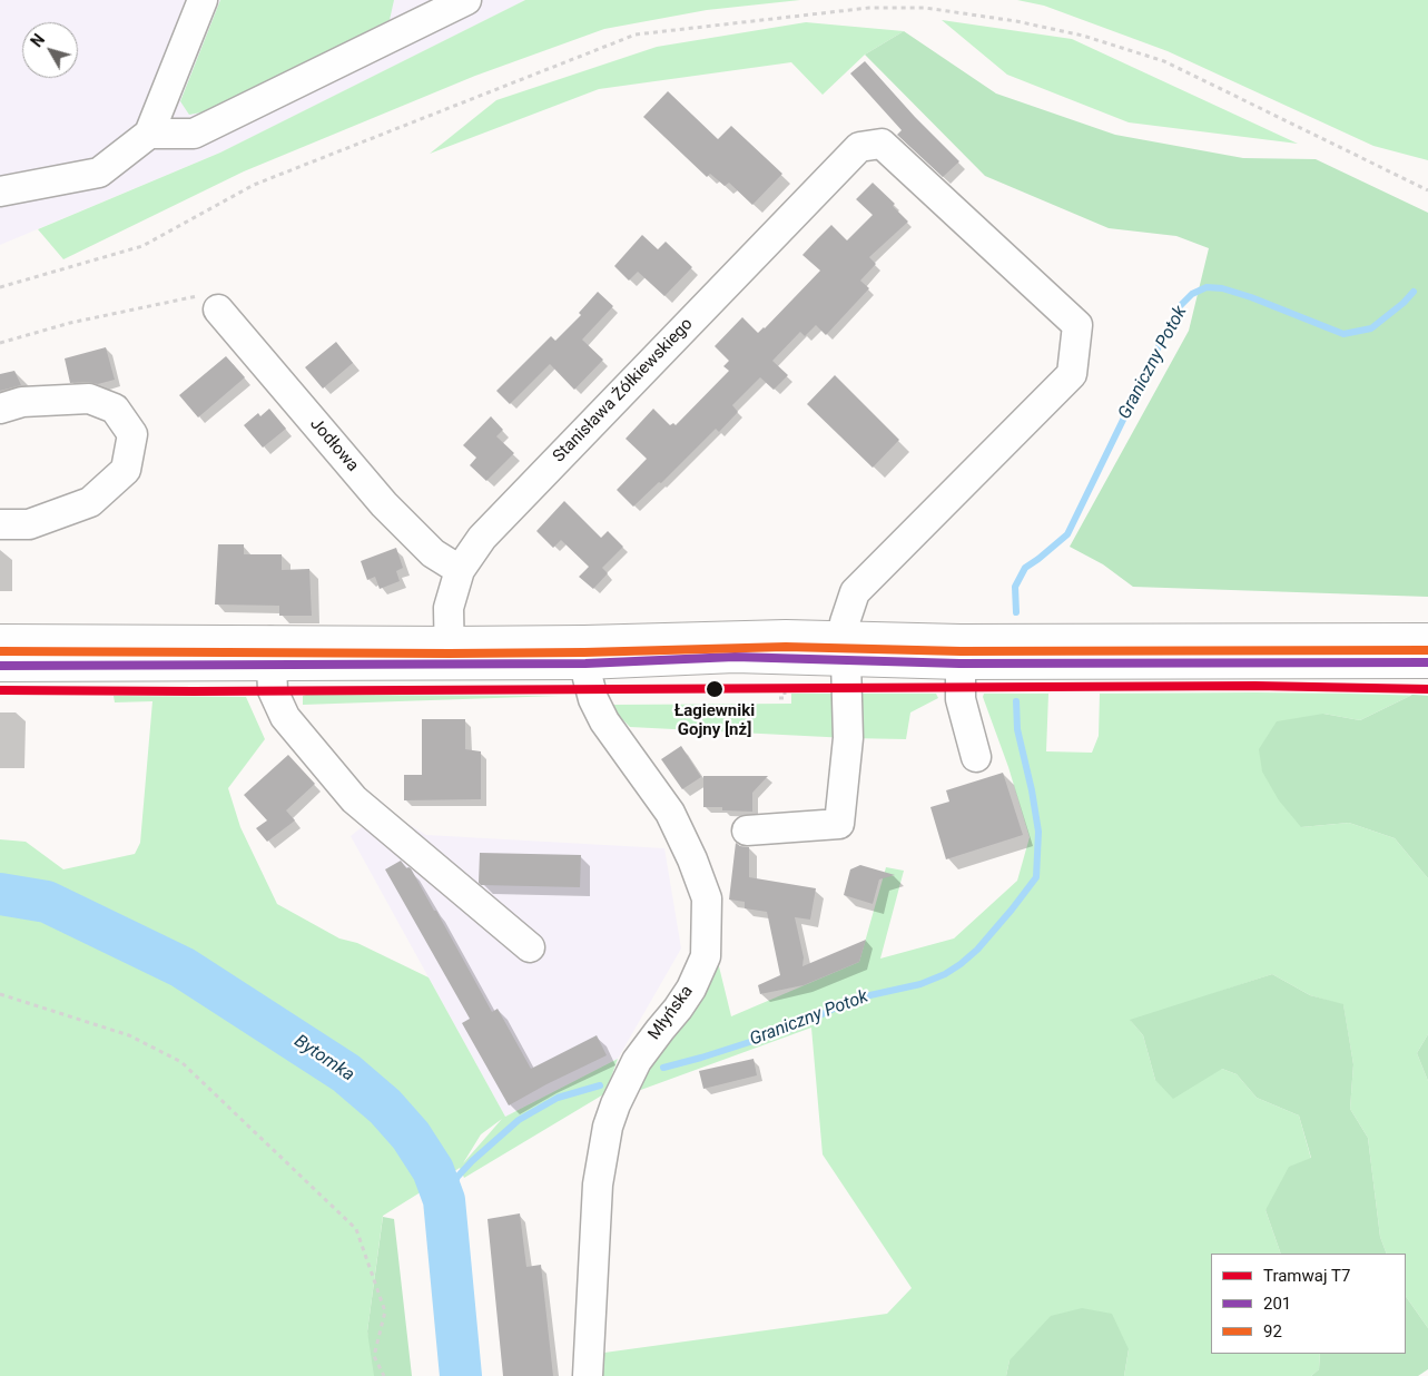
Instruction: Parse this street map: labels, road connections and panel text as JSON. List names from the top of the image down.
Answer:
{
  "streets": {
    "street": ["Stanisława Żółkiewskiego", "Jodłowa", "Młyńska"]
  },
  "crossings": [
    ["Stanisława Żółkiewskiego", "Jodłowa"]
  ],
  "water": ["Graniczny Potok", "Bytomka"],
  "places": ["Łagiewniki Gojny [nż]"],
  "lines": ["transit line 92", "transit line 201", "tram line T7"],
  "legend": ["Tramwaj T7", "201", "92"],
  "north": "top left"
}
